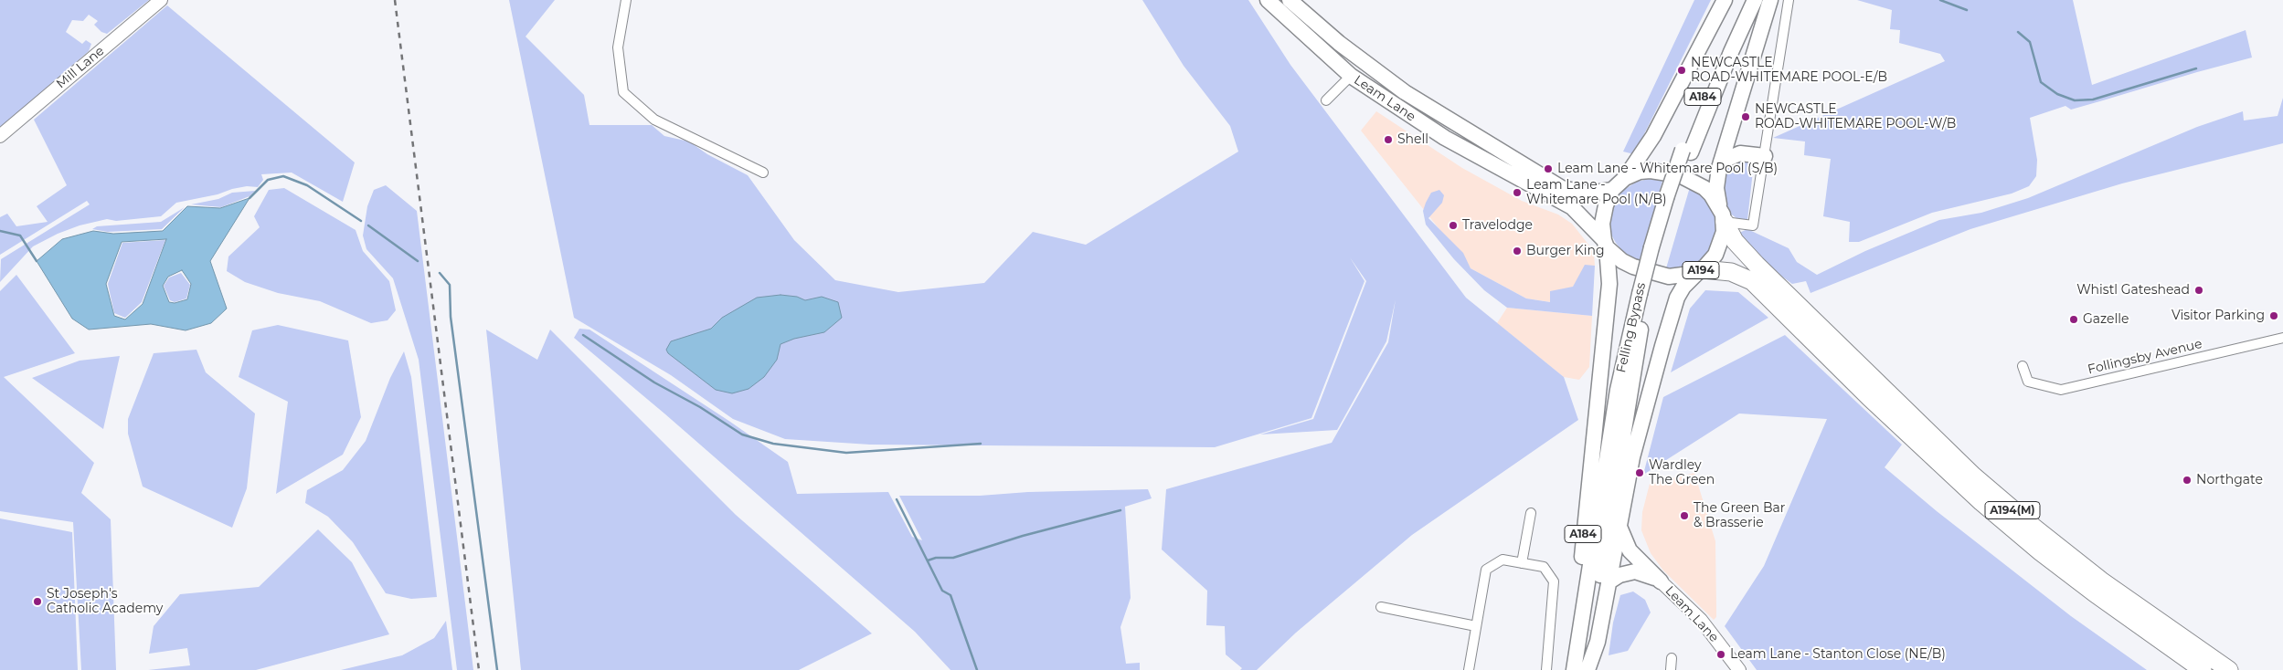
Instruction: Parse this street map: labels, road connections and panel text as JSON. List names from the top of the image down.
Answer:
{
  "streets": {
    "highway": [
      "A184",
      "Leam Lane",
      "A194",
      "Felling Bypass",
      "A194(M)"
    ],
    "main road": ["Mill Lane"],
    "street": ["Follingsby Avenue"]
  },
  "crossings": [
    ["A184", "Leam Lane"],
    ["A184", "A194"],
    ["A184", "Felling Bypass"],
    ["A184", "A194(M)"],
    ["Leam Lane", "A194"],
    ["Leam Lane", "A194(M)"],
    ["A194", "A194(M)"]
  ],
  "places": [
    "NEWCASTLE ROAD-WHITEMARE POOL-E/B",
    "NEWCASTLE ROAD-WHITEMARE POOL-W/B",
    "Shell",
    "Leam Lane - Whitemare Pool (S/B)",
    "Leam Lane - Whitemare Pool (N/B)",
    "Travelodge",
    "Burger King",
    "Whistl Gateshead",
    "Visitor Parking",
    "Gazelle",
    "Wardley The Green",
    "Northgate",
    "The Green Bar & Brasserie",
    "St Joseph's Catholic Academy",
    "Leam Lane - Stanton Close (NE/B)"
  ]
}
